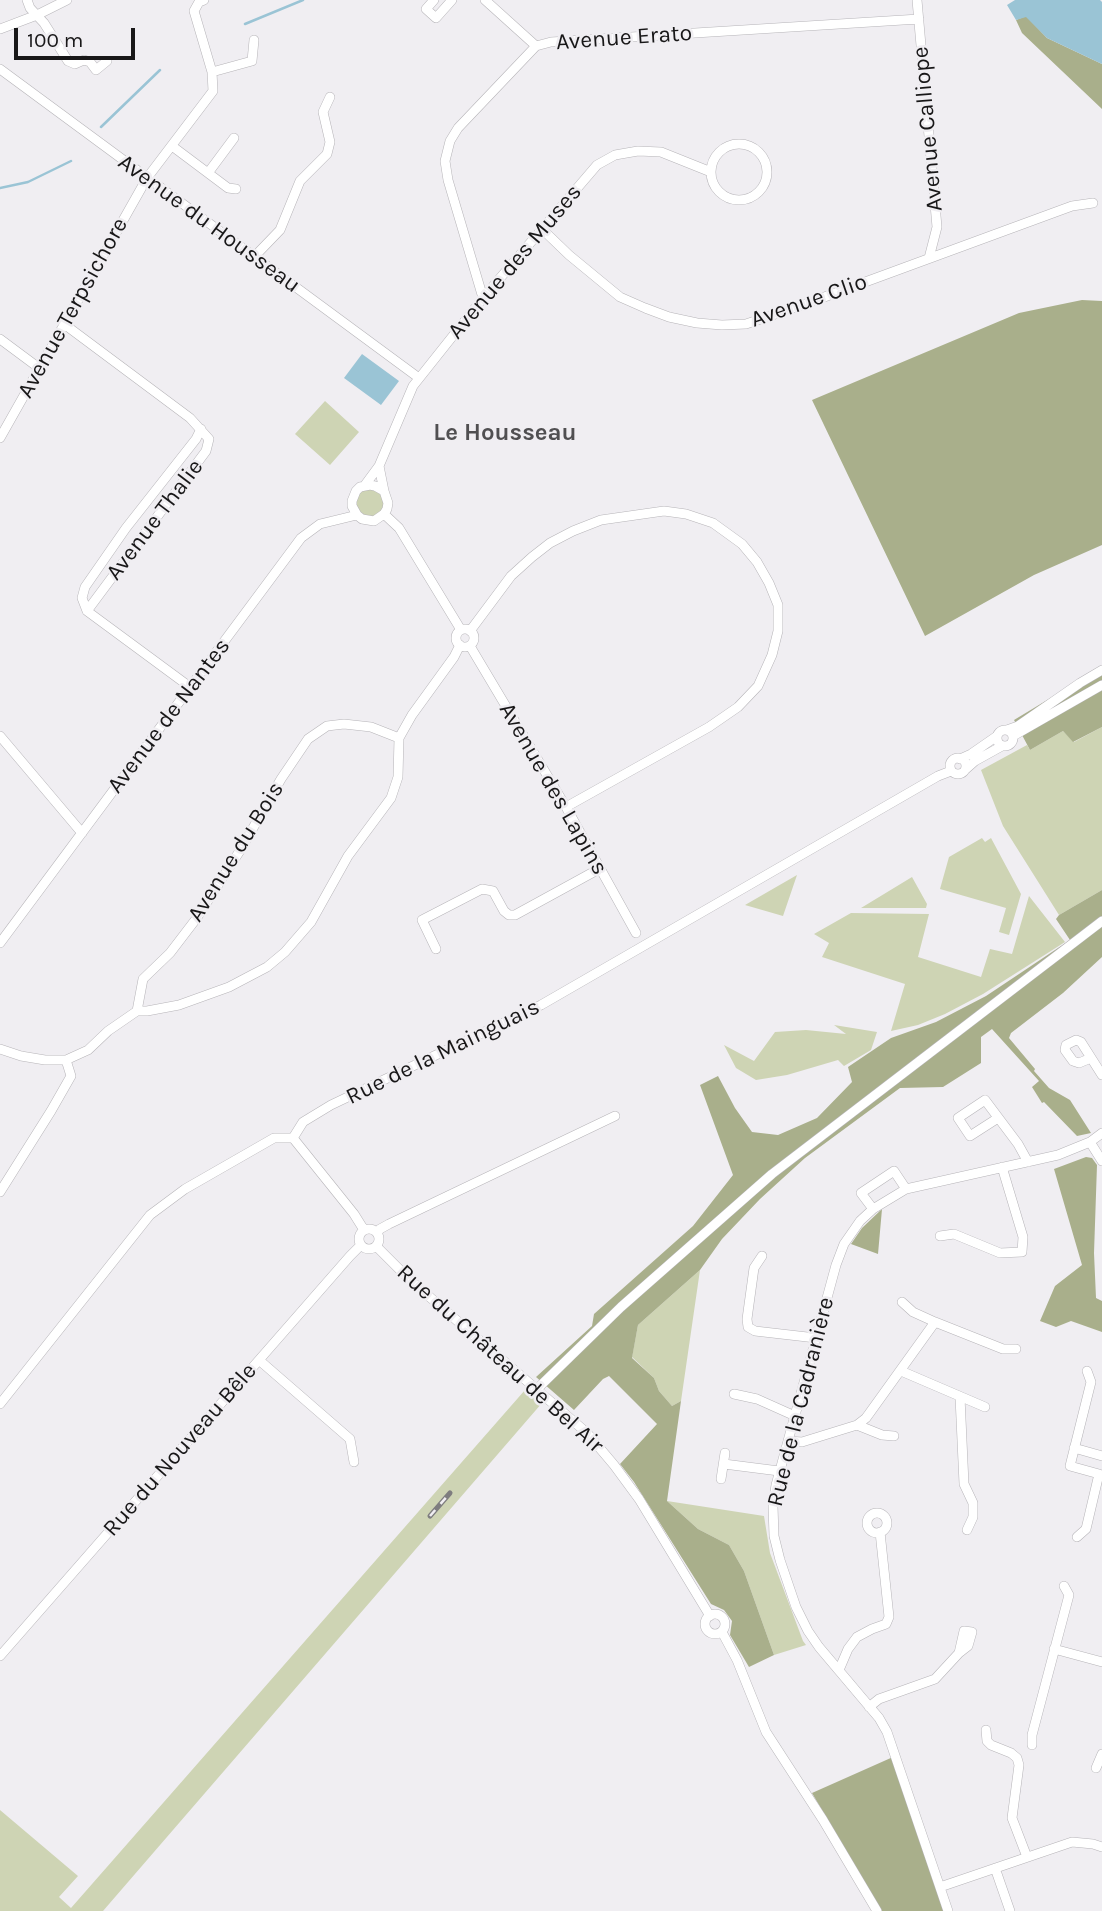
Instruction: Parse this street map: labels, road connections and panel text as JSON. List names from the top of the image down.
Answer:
{
  "streets": {
    "street": [
      "Avenue Erato",
      "Avenue Calliope",
      "Avenue du Housseau",
      "Avenue des Muses",
      "Avenue Clio",
      "Avenue Terpsichore",
      "Avenue Thalie",
      "Avenue de Nantes",
      "Avenue des Lapins",
      "Avenue du Bois",
      "Rue de la Mainguais",
      "Rue du Château de Bel Air",
      "Rue de la Cadranière",
      "Rue du Nouveau Bêle"
    ]
  },
  "crossings": [
    ["Avenue Erato", "Avenue Calliope"],
    ["Avenue Erato", "Avenue des Muses"],
    ["Avenue Calliope", "Avenue Clio"],
    ["Avenue du Housseau", "Avenue des Muses"],
    ["Avenue du Housseau", "Avenue Terpsichore"],
    ["Avenue des Muses", "Avenue Clio"],
    ["Avenue des Muses", "Avenue de Nantes"],
    ["Avenue Terpsichore", "Avenue Thalie"],
    ["Rue du Château de Bel Air", "Rue du Nouveau Bêle"]
  ],
  "districts": ["Le Housseau"],
  "scale_bar": "100 m"
}
